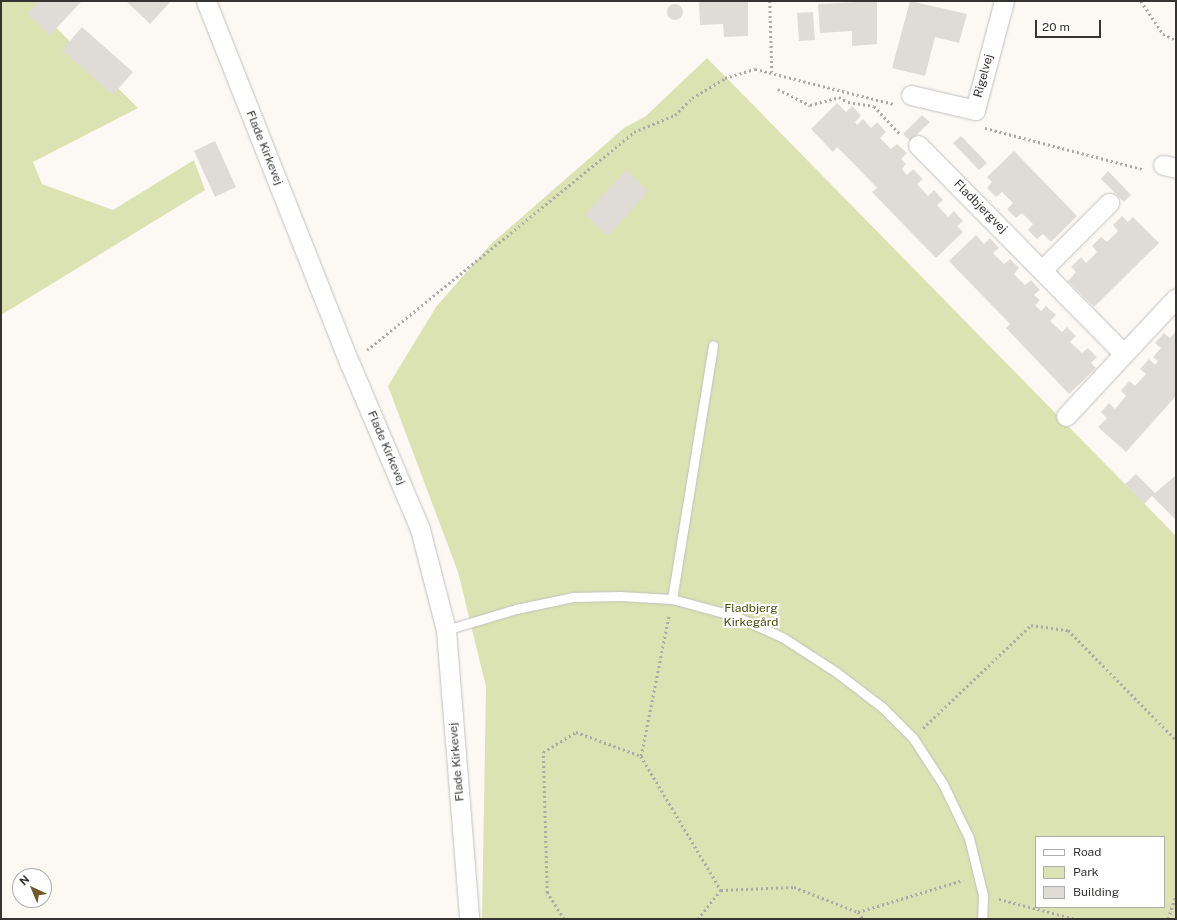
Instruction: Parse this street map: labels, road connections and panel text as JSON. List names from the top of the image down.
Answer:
{
  "streets": {
    "street": ["Rigelvej", "Flade Kirkevej", "Fladbjergvej"]
  },
  "parks": ["Fladbjerg Kirkegård"],
  "legend": ["Road", "Park", "Building"],
  "scale_bar": "20 m",
  "north": "top left"
}
